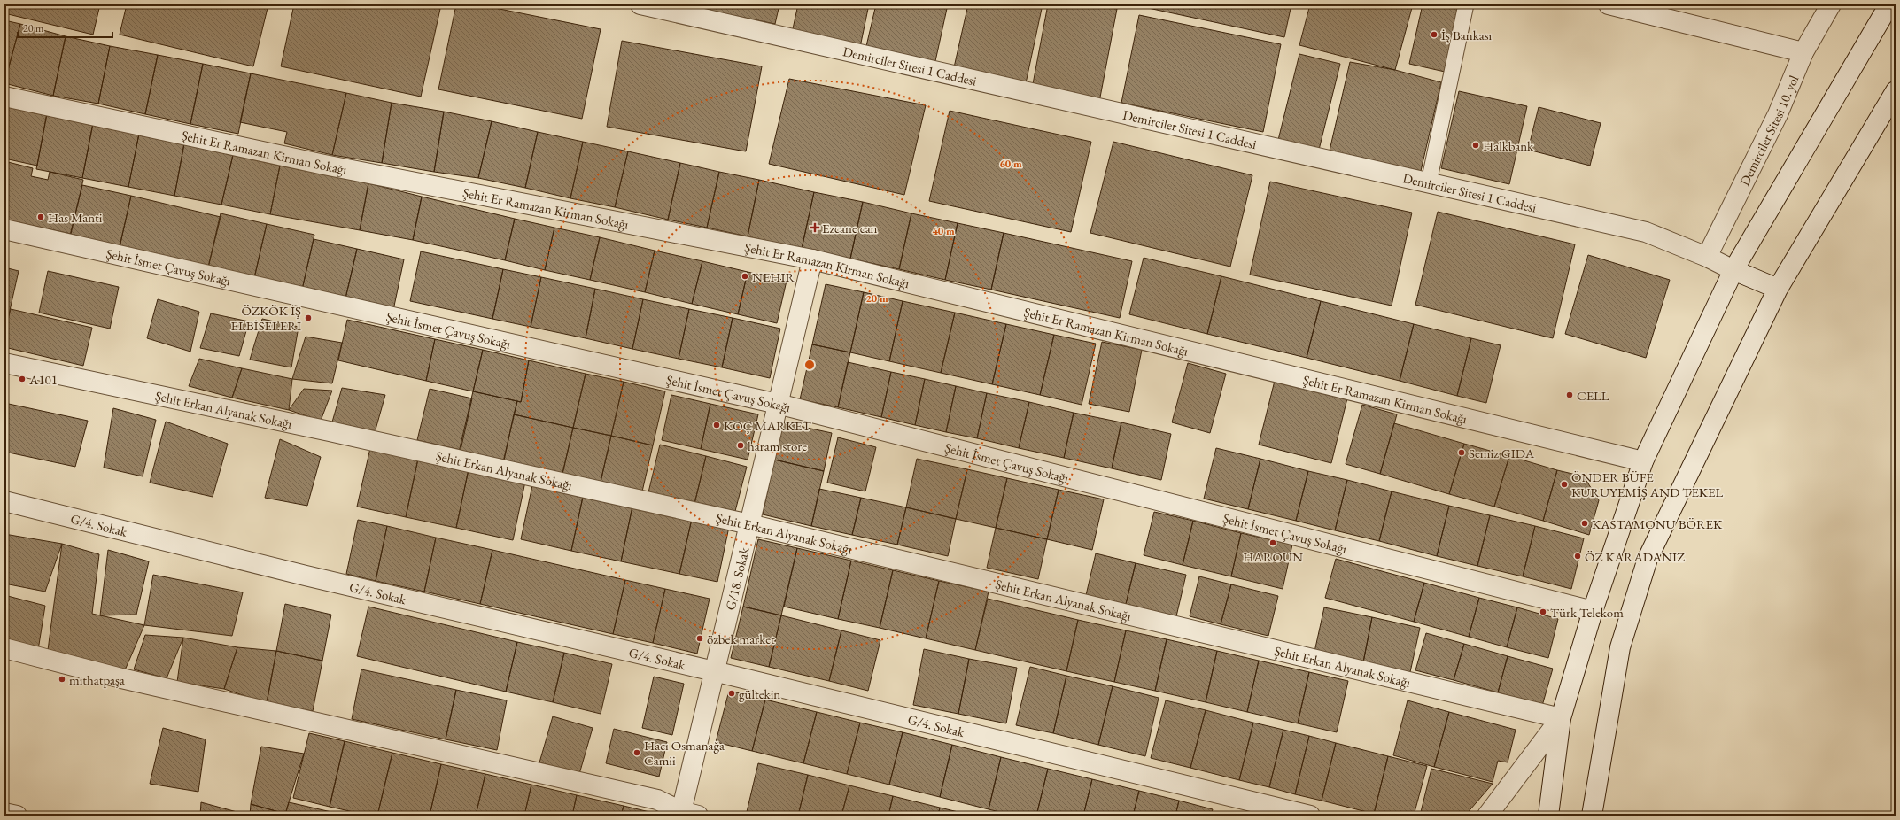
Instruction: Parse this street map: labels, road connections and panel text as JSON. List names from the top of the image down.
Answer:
{
  "streets": {
    "street": [
      "Demirciler Sitesi 1 Caddesi",
      "Demirciler Sitesi 10. yol",
      "Şehit Er Ramazan Kirman Sokağı",
      "Şehit İsmet Çavuş Sokağı",
      "Şehit Erkan Alyanak Sokağı",
      "G/4. Sokak",
      "G/18. Sokak"
    ]
  },
  "crossings": [
    ["Demirciler Sitesi 1 Caddesi", "Demirciler Sitesi 10. yol"],
    ["Şehit Er Ramazan Kirman Sokağı", "G/18. Sokak"],
    ["Şehit İsmet Çavuş Sokağı", "G/18. Sokak"],
    ["Şehit Erkan Alyanak Sokağı", "G/18. Sokak"],
    ["G/4. Sokak", "G/18. Sokak"]
  ],
  "places": {
    "other": [
      "İş Bankası",
      "Halkbank",
      "Has Manti",
      "NEHIR",
      "ÖZKÖK İŞ ELBİSELERİ",
      "A101",
      "CELL",
      "KOÇ MARKET",
      "haram store",
      "Semiz GIDA",
      "ÖNDER BÜFE KURUYEMİŞ AND TEKEL",
      "KASTAMONU BÖREK",
      "HAROUN",
      "ÖZ KARADANIZ",
      "Türk Telekom",
      "özbek market",
      "mithatpaşa",
      "gültekin",
      "Hacı Osmanağa Camii"
    ],
    "health": ["Ezcane can"]
  },
  "scale_bar": "20 m",
  "rings": ["60 m", "40 m", "20 m"]
}
